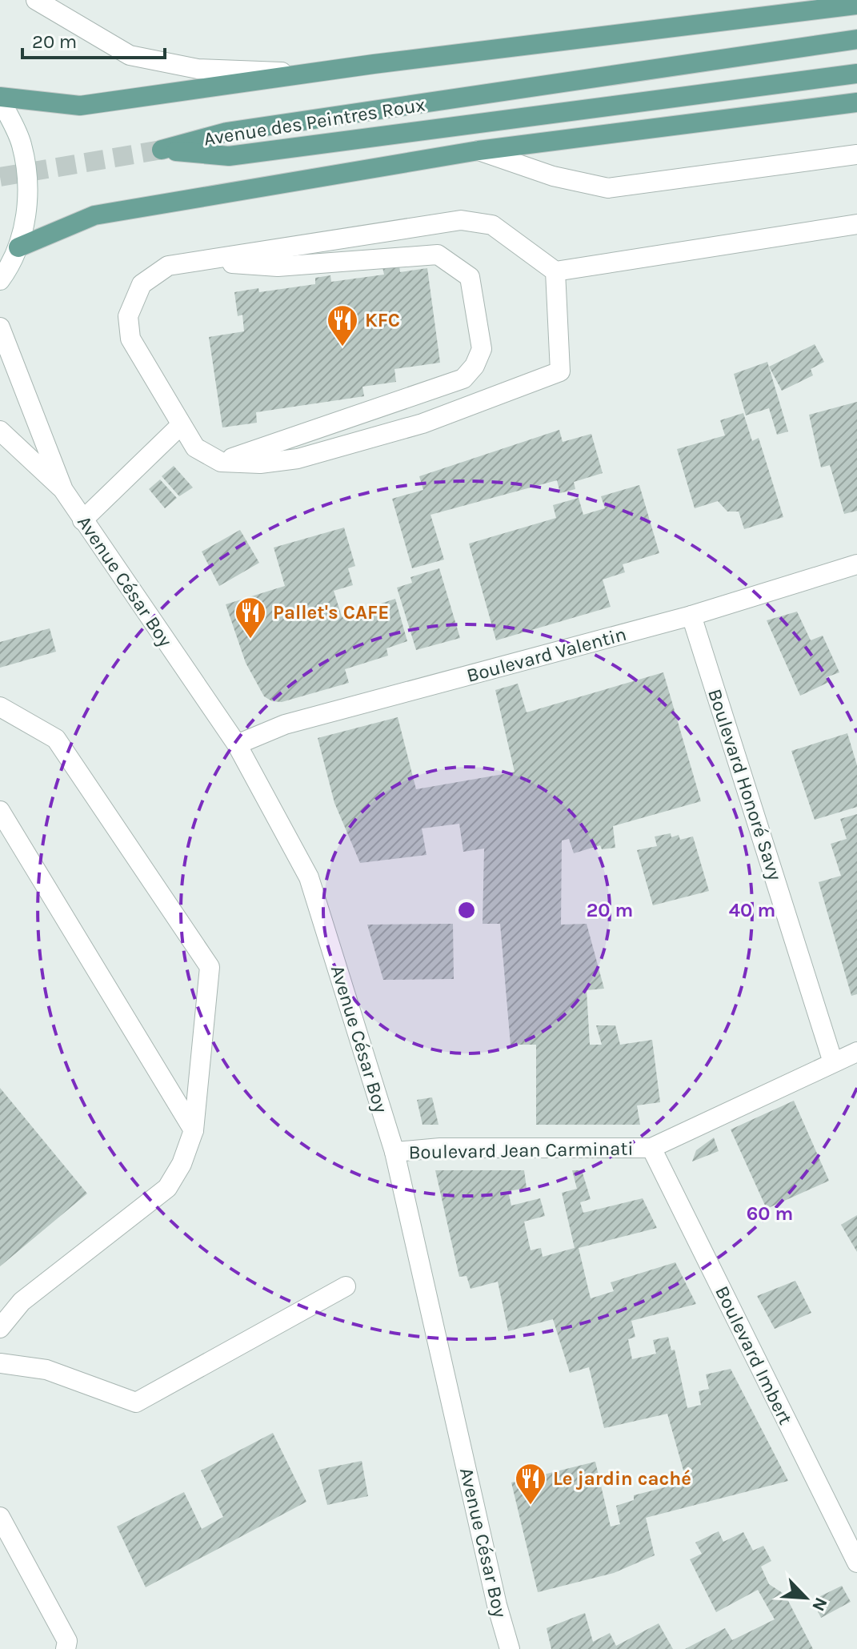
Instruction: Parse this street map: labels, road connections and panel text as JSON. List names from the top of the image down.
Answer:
{
  "streets": {
    "main road": ["Avenue des Peintres Roux"],
    "street": [
      "Avenue César Boy",
      "Boulevard Valentin",
      "Boulevard Honoré Savy",
      "Boulevard Jean Carminati",
      "Boulevard Imbert"
    ]
  },
  "crossings": [
    ["Avenue César Boy", "Boulevard Valentin"],
    ["Avenue César Boy", "Boulevard Jean Carminati"],
    ["Boulevard Valentin", "Boulevard Honoré Savy"],
    ["Boulevard Honoré Savy", "Boulevard Jean Carminati"],
    ["Boulevard Jean Carminati", "Boulevard Imbert"]
  ],
  "places": {
    "restaurant": ["KFC", "Pallet's CAFE", "Le jardin caché"]
  },
  "scale_bar": "20 m",
  "north": "bottom right",
  "rings": ["20 m", "40 m", "60 m"]
}
